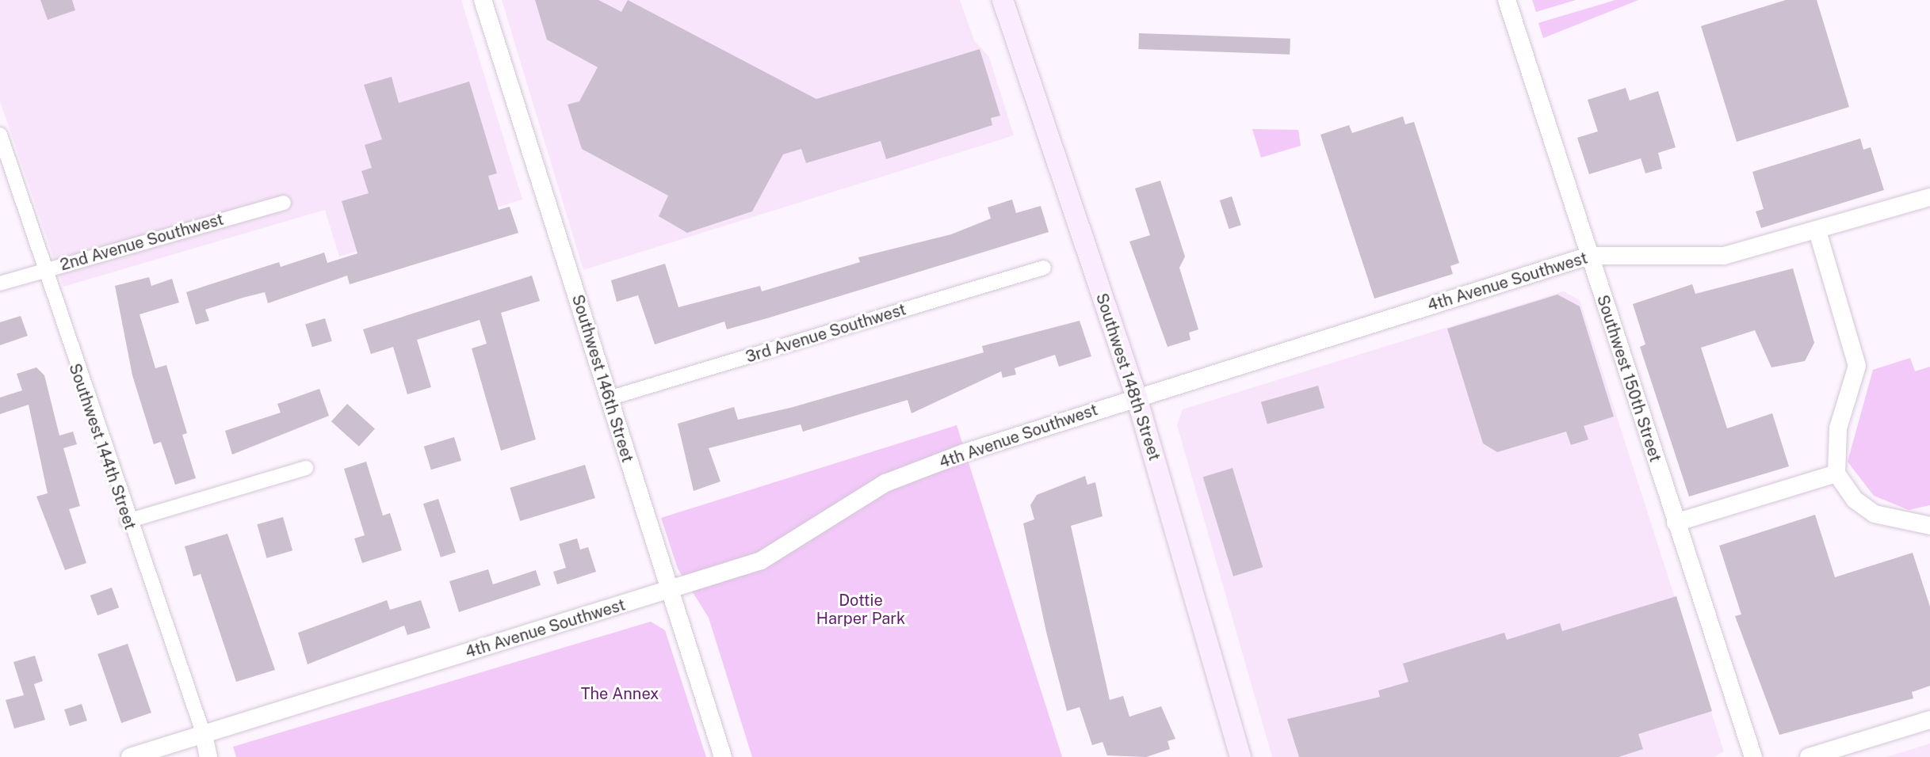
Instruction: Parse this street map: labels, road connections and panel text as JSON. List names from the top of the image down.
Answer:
{
  "streets": {
    "main road": ["Southwest 148th Street"],
    "street": [
      "2nd Avenue Southwest",
      "4th Avenue Southwest",
      "3rd Avenue Southwest",
      "Southwest 146th Street",
      "Southwest 150th Street",
      "Southwest 144th Street"
    ]
  },
  "crossings": [
    ["2nd Avenue Southwest", "Southwest 144th Street"],
    ["4th Avenue Southwest", "Southwest 148th Street"],
    ["4th Avenue Southwest", "Southwest 146th Street"],
    ["4th Avenue Southwest", "Southwest 150th Street"],
    ["4th Avenue Southwest", "Southwest 144th Street"],
    ["3rd Avenue Southwest", "Southwest 146th Street"]
  ],
  "parks": ["Dottie Harper Park", "The Annex"]
}
